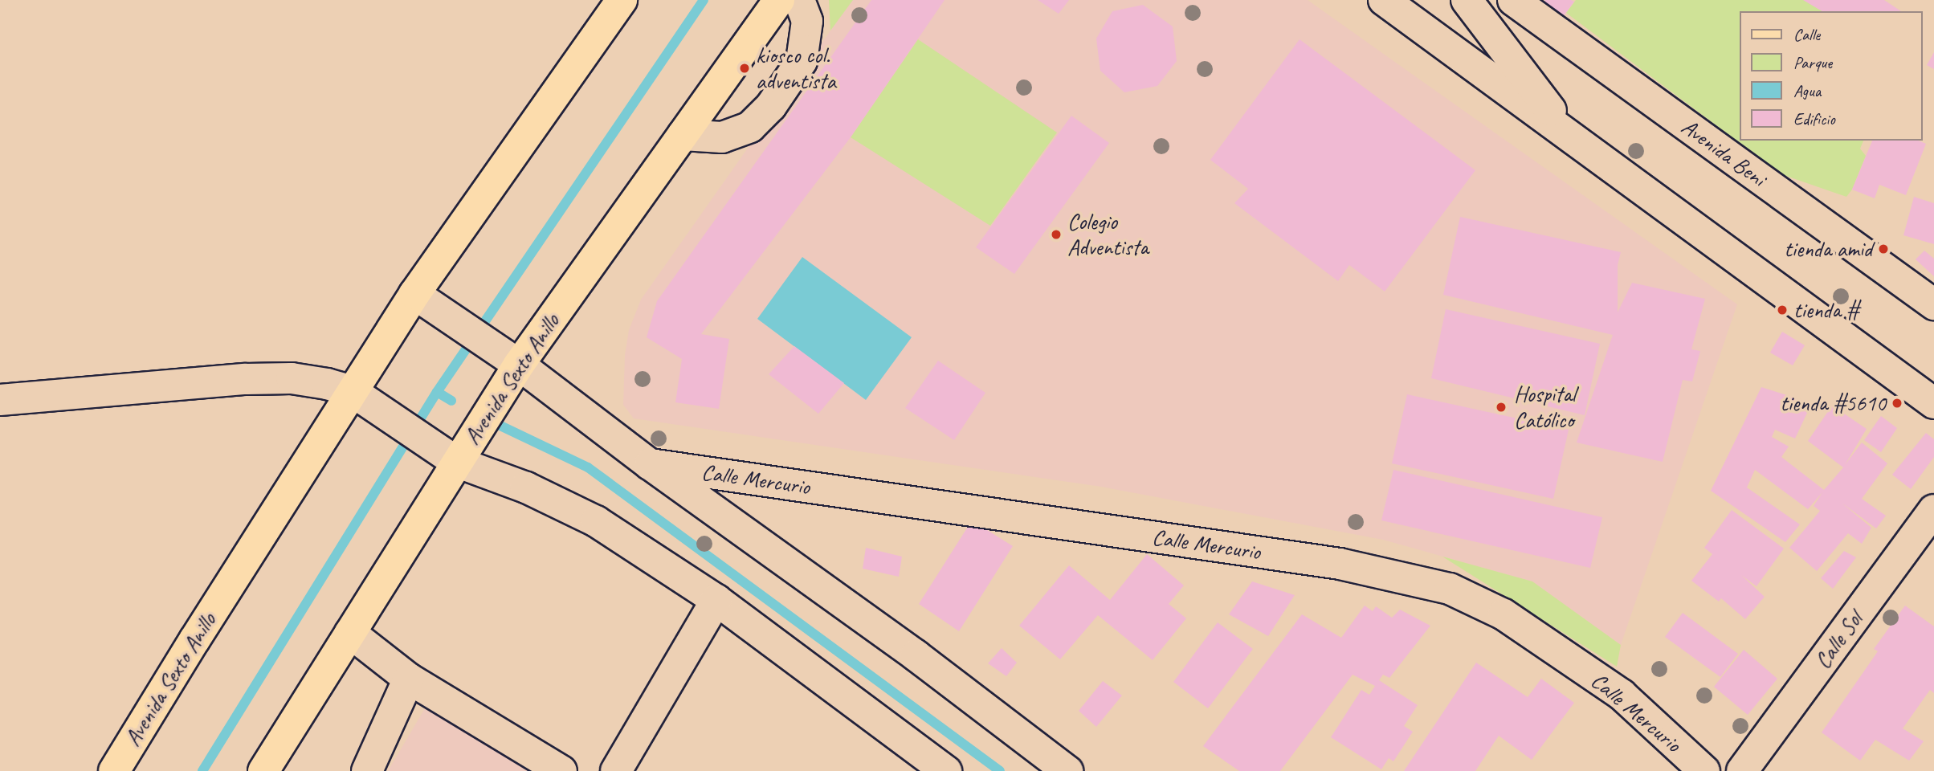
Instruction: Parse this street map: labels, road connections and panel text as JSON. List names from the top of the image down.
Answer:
{
  "streets": {
    "main road": ["Avenida Sexto Anillo"],
    "street": ["Avenida Beni", "Calle Mercurio", "Calle Sol"]
  },
  "places": [
    "kiosco col. adventista",
    "Colegio Adventista",
    "tienda amid",
    "tienda #",
    "tienda #5610",
    "Hospital Católico"
  ],
  "legend": [
    "Calle",
    "Parque",
    "Agua",
    "Edificio"
  ]
}
